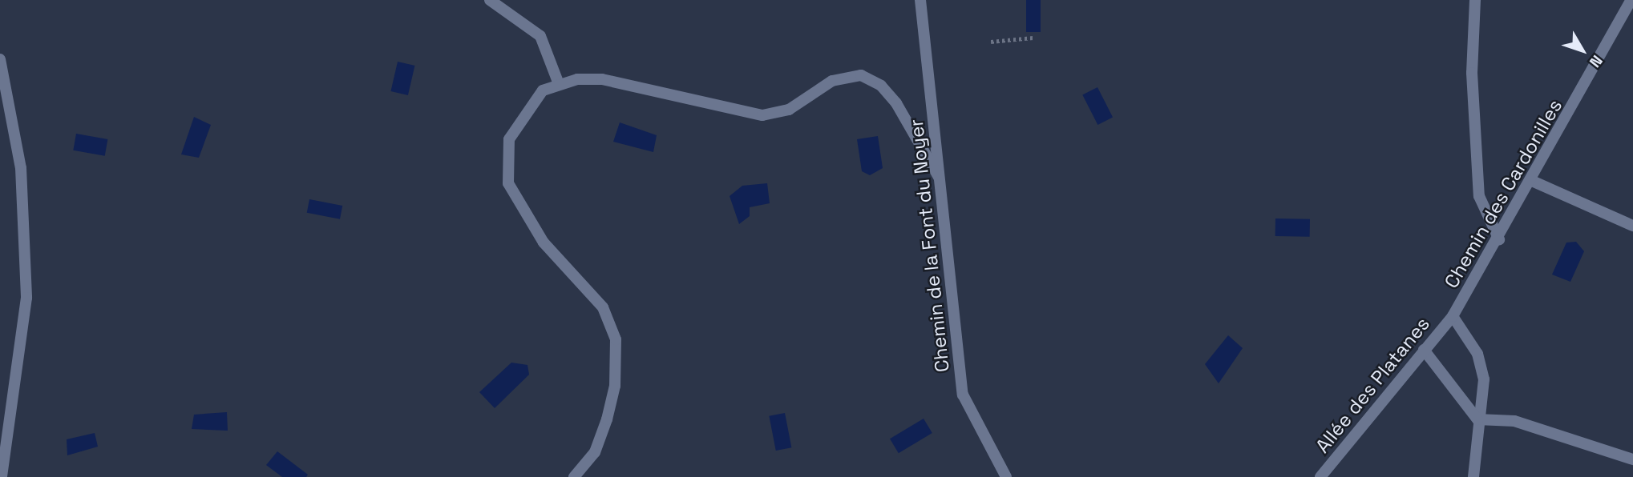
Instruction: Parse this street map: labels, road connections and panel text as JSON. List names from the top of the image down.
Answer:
{
  "streets": {
    "street": ["Chemin des Cardonilles", "Chemin de la Font du Noyer", "Allée des Platanes"]
  },
  "crossings": [
    ["Chemin des Cardonilles", "Allée des Platanes"]
  ],
  "north": "bottom right"
}
